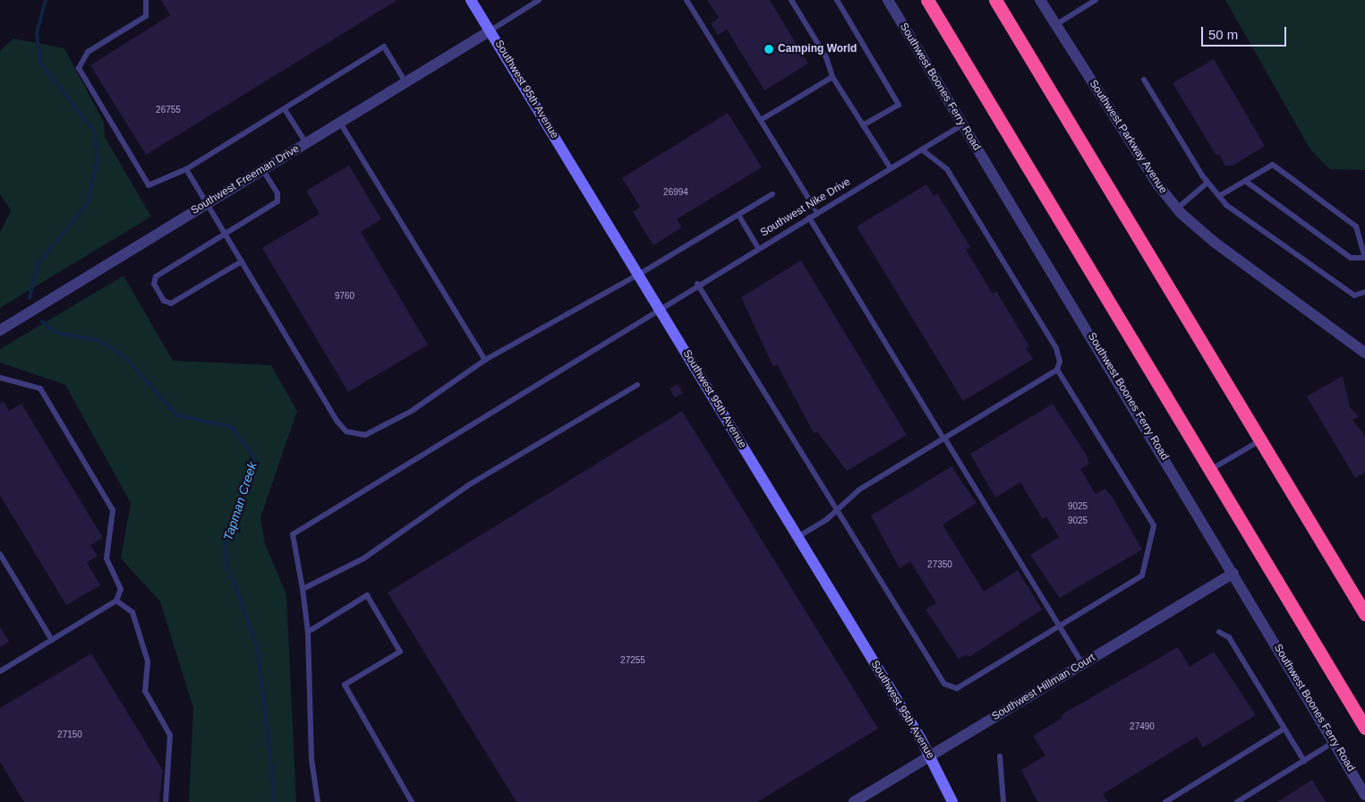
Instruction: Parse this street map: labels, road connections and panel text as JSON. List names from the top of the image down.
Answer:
{
  "streets": {
    "main road": ["Southwest 95th Avenue"],
    "street": [
      "Southwest Boones Ferry Road",
      "Southwest Parkway Avenue",
      "Southwest Freeman Drive",
      "Southwest Hillman Court"
    ],
    "lane": ["Southwest Nike Drive"]
  },
  "crossings": [
    ["Southwest Boones Ferry Road", "Southwest Nike Drive"],
    ["Southwest Boones Ferry Road", "Southwest Hillman Court"],
    ["Southwest 95th Avenue", "Southwest Freeman Drive"],
    ["Southwest 95th Avenue", "Southwest Nike Drive"],
    ["Southwest 95th Avenue", "Southwest Hillman Court"]
  ],
  "water": ["Tapman Creek"],
  "places": ["Camping World"],
  "house_numbers": [
    "26755",
    "26994",
    "9760",
    "9025",
    "9025",
    "27350",
    "27255",
    "27490",
    "27150"
  ],
  "scale_bar": "50 m"
}
